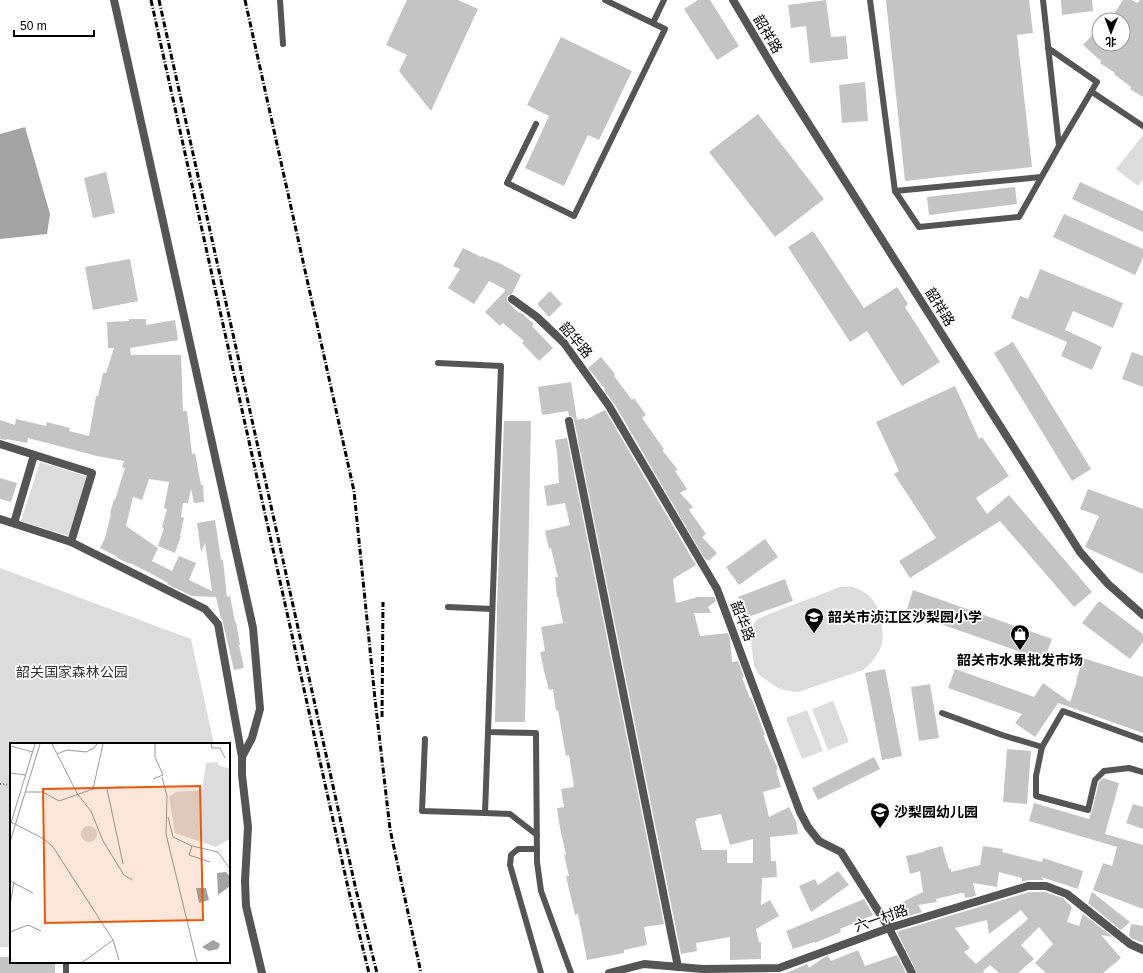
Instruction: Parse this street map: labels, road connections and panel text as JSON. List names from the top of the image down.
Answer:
{
  "streets": {
    "street": ["韶祥路", "韶华路", "六一村路"]
  },
  "crossings": [
    ["韶华路", "六一村路"]
  ],
  "parks": ["韶关国家森林公园"],
  "places": {
    "school or university": ["韶关市浈江区沙梨园小学", "沙梨园幼儿园"],
    "shop": ["韶关市水果批发市场"]
  },
  "scale_bar": "50 m",
  "north": "bottom"
}
